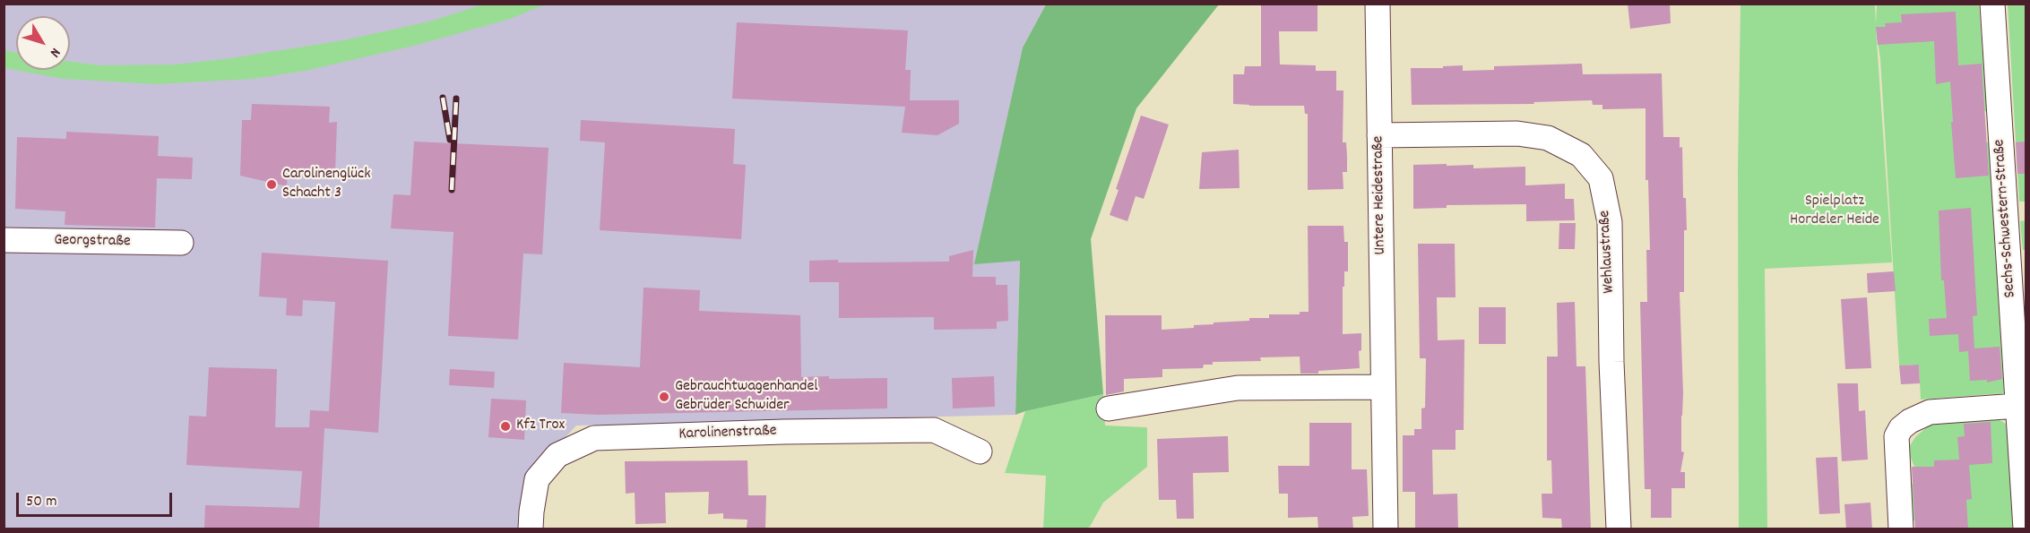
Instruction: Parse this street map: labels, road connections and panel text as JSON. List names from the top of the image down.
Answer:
{
  "streets": {
    "street": [
      "Untere Heidestraße",
      "Sechs-Schwestern-Straße",
      "Georgstraße",
      "Wehlaustraße",
      "Karolinenstraße"
    ]
  },
  "crossings": [
    ["Untere Heidestraße", "Wehlaustraße"]
  ],
  "parks": ["Spielplatz Hordeler Heide"],
  "places": ["Carolinenglück Schacht 3", "Gebrauchtwagenhandel Gebrüder Schwider", "Kfz Trox"],
  "scale_bar": "50 m",
  "north": "bottom right"
}
